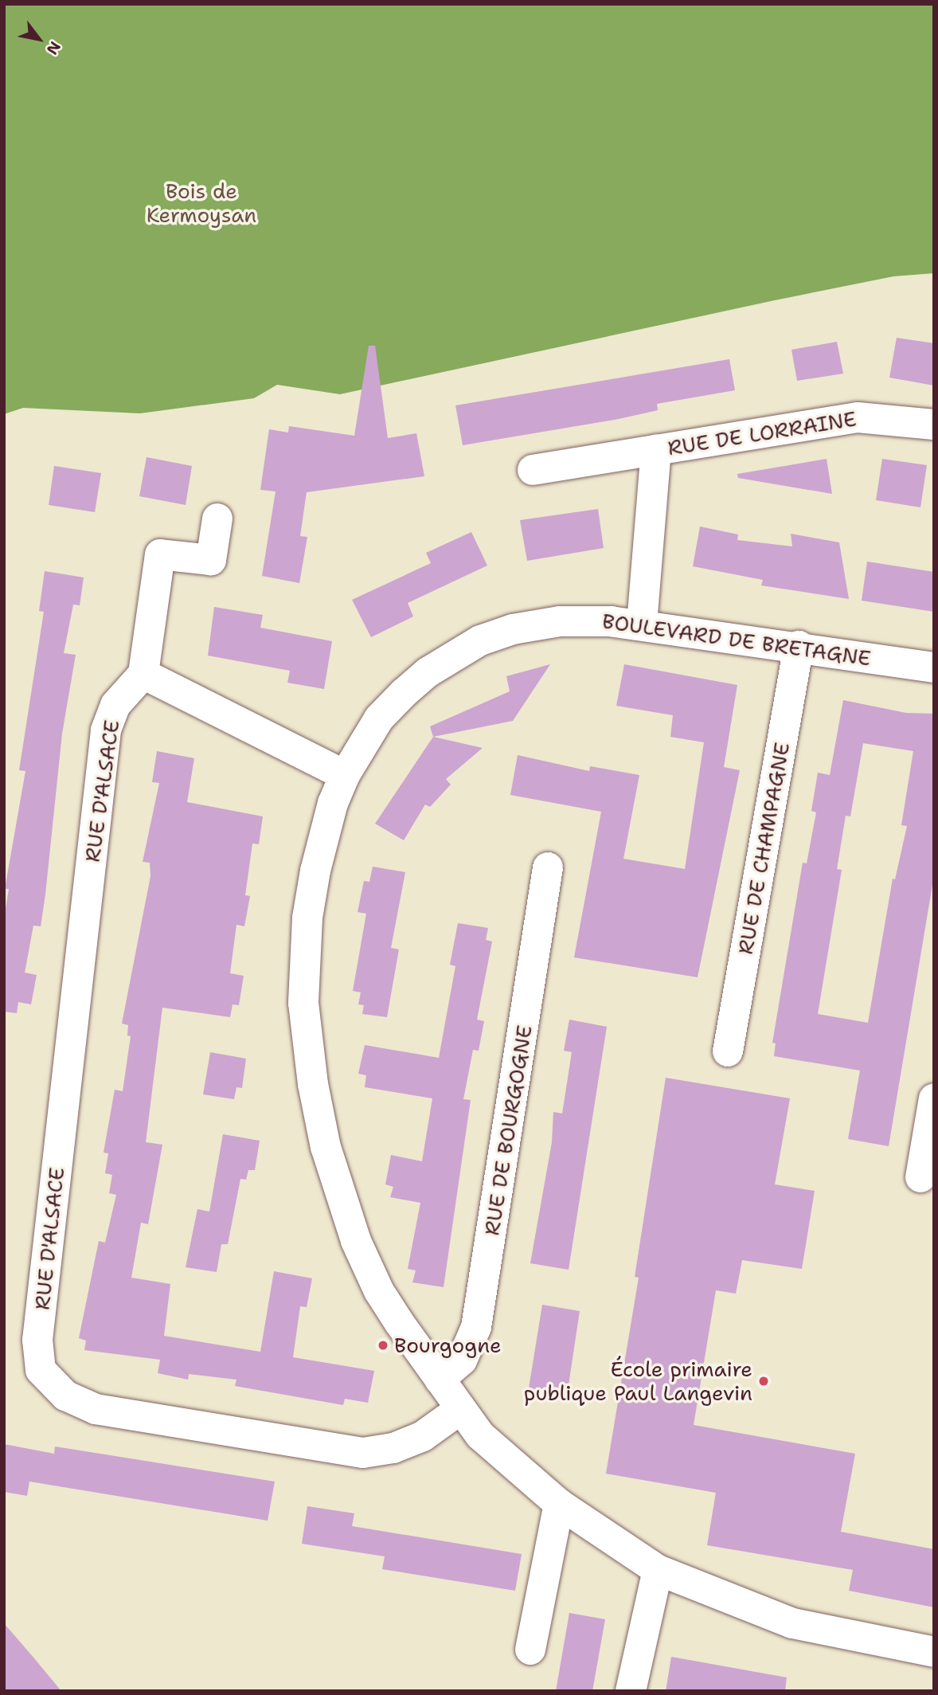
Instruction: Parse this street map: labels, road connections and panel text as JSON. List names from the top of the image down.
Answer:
{
  "streets": {
    "street": [
      "RUE DE LORRAINE",
      "BOULEVARD DE BRETAGNE",
      "RUE D'ALSACE",
      "RUE DE CHAMPAGNE",
      "RUE DE BOURGOGNE"
    ]
  },
  "crossings": [
    ["RUE DE LORRAINE", "BOULEVARD DE BRETAGNE"],
    ["BOULEVARD DE BRETAGNE", "RUE D'ALSACE"],
    ["BOULEVARD DE BRETAGNE", "RUE DE CHAMPAGNE"],
    ["BOULEVARD DE BRETAGNE", "RUE DE BOURGOGNE"]
  ],
  "parks": ["Bois de Kermoysan"],
  "places": ["Bourgogne", "École primaire publique Paul Langevin"],
  "north": "bottom right"
}
